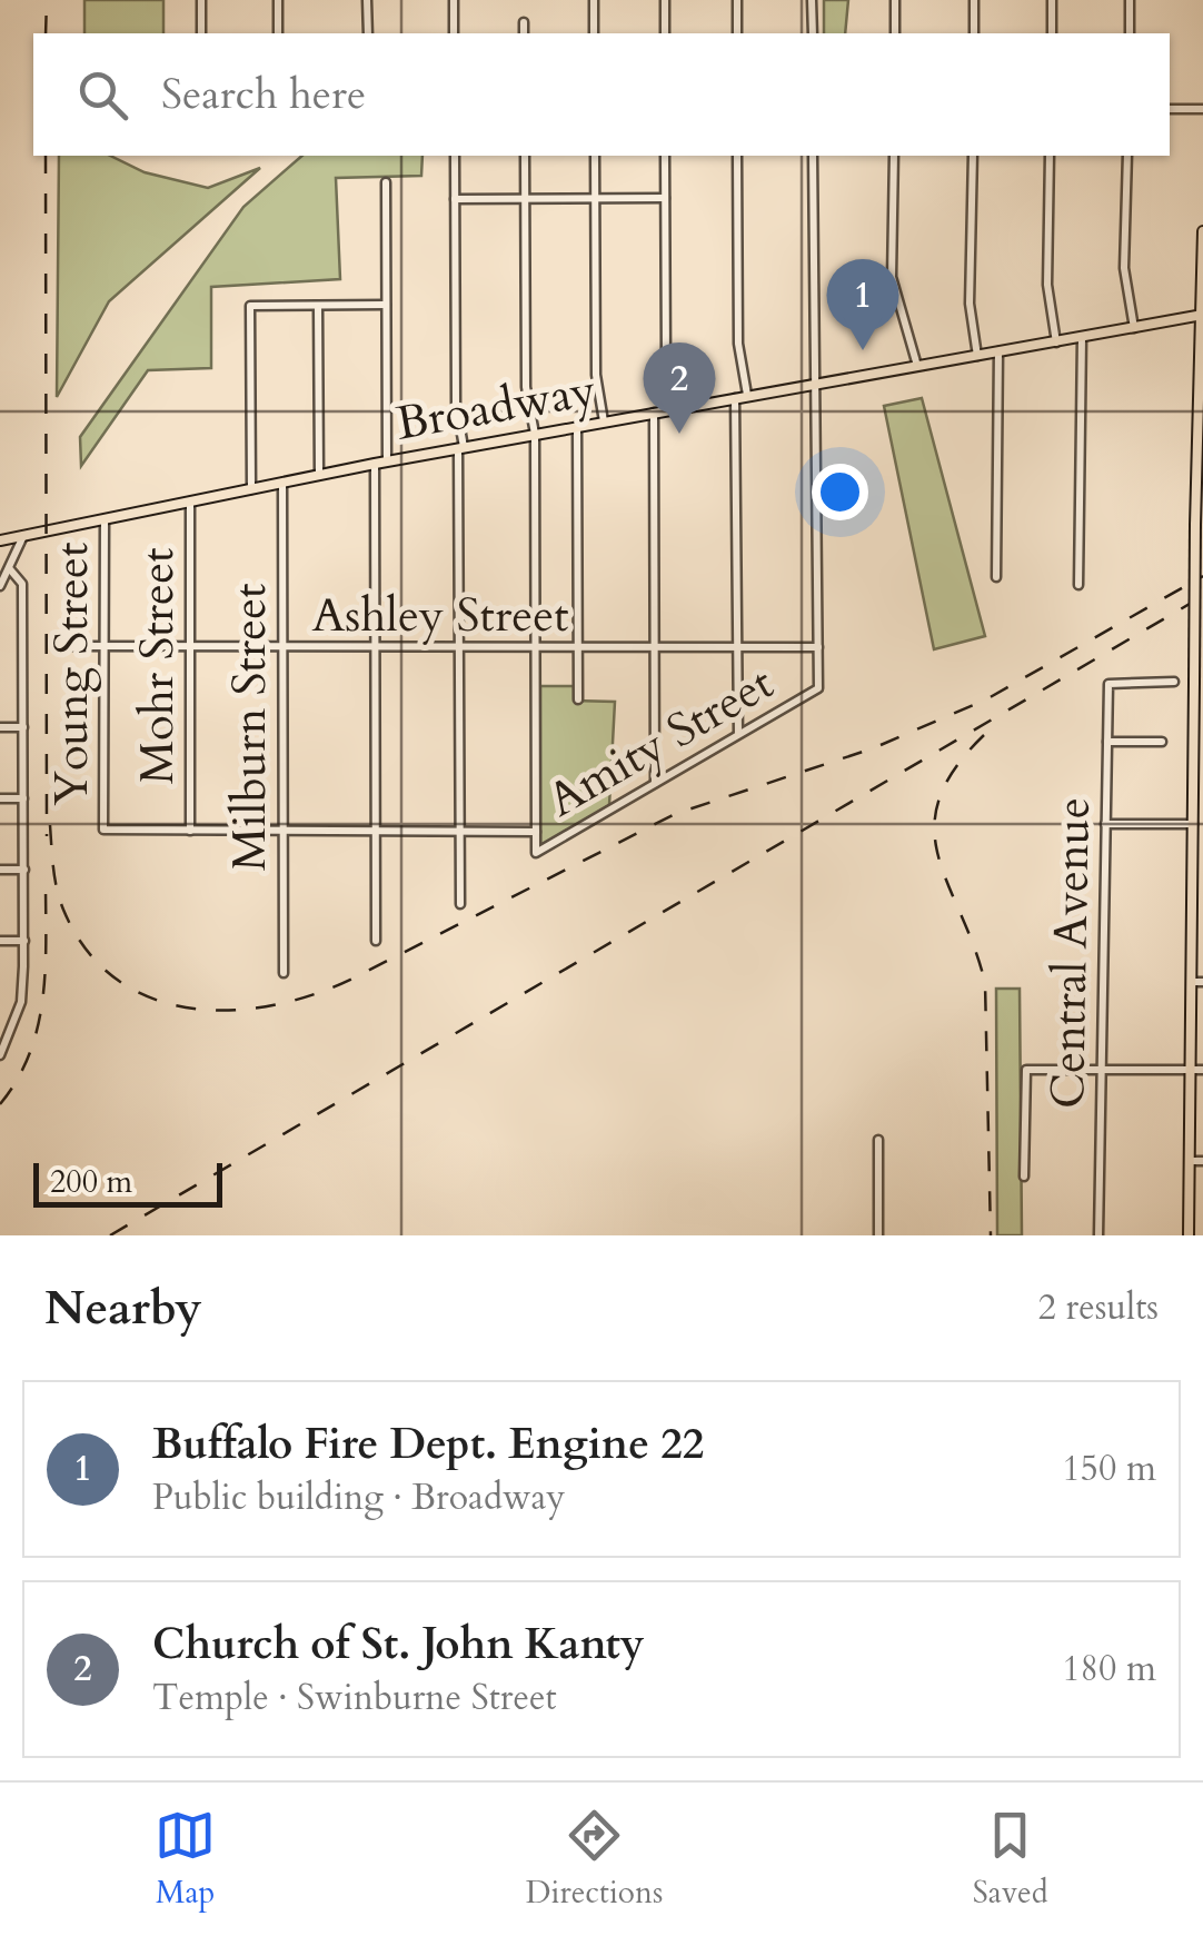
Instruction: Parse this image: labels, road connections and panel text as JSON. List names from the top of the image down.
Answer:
{
  "streets": {
    "main road": ["Broadway"],
    "street": [
      "Ashley Street",
      "Mohr Street",
      "Young Street",
      "Milburn Street",
      "Amity Street",
      "Central Avenue"
    ]
  },
  "crossings": [
    ["Broadway", "Mohr Street"],
    ["Broadway", "Young Street"],
    ["Broadway", "Milburn Street"],
    ["Ashley Street", "Mohr Street"],
    ["Ashley Street", "Young Street"],
    ["Ashley Street", "Milburn Street"],
    ["Ashley Street", "Amity Street"],
    ["Mohr Street", "Young Street"]
  ],
  "scale_bar": "200 m",
  "page": {
    "search": "Search here",
    "pins": ["1", "2"],
    "scale": "200 m",
    "heading": ["Nearby", "2 results"],
    "list": [
      {
        "mark": "1",
        "name": "Buffalo Fire Dept. Engine 22",
        "note": "Public building · Broadway",
        "value": "150 m"
      },
      {
        "mark": "2",
        "name": "Church of St. John Kanty",
        "note": "Temple · Swinburne Street",
        "value": "180 m"
      }
    ],
    "nav": ["Map", "Directions", "Saved"]
  }
}
